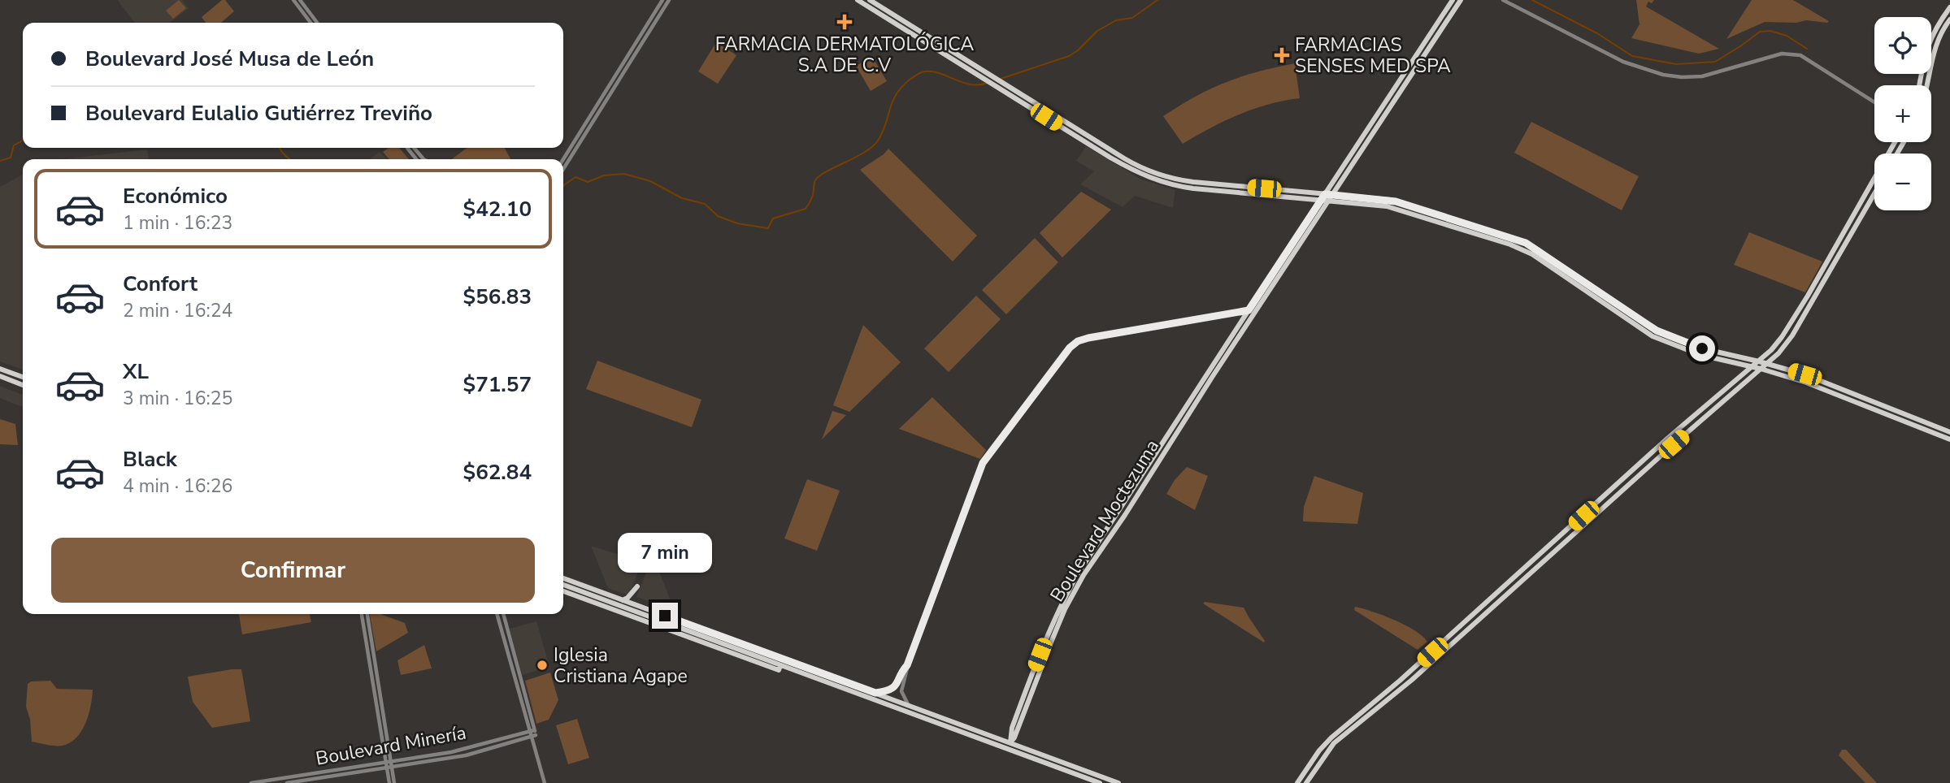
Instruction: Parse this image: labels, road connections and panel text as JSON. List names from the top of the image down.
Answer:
{
  "streets": {
    "main road": ["Boulevard Moctezuma"],
    "street": ["Boulevard Minería"]
  },
  "places": {
    "health": ["FARMACIA DERMATOLÓGICA S.A DE C.V", "FARMACIAS SENSES MED SPA"],
    "other": ["Iglesia Cristiana Agape"]
  },
  "page": {
    "map_buttons": ["+", "−"],
    "banner": ["Boulevard José Musa de León", "Boulevard Eulalio Gutiérrez Treviño"],
    "list": [
      {
        "name": "Económico",
        "note": "1 min · 16:23",
        "value": "$42.10"
      },
      {
        "name": "Confort",
        "note": "2 min · 16:24",
        "value": "$56.83"
      },
      {
        "name": "XL",
        "note": "3 min · 16:25",
        "value": "$71.57"
      },
      {
        "name": "Black",
        "note": "4 min · 16:26",
        "value": "$62.84"
      }
    ],
    "buttons": "Confirmar",
    "bubble": "7 min"
  }
}
